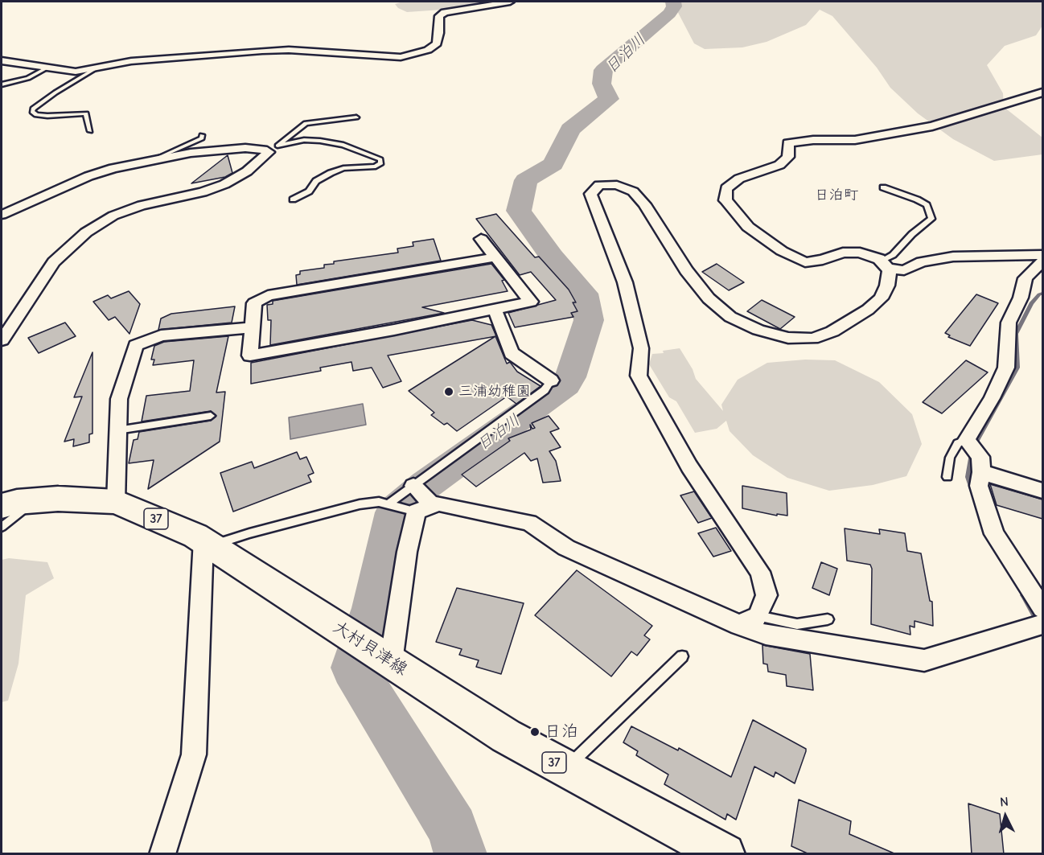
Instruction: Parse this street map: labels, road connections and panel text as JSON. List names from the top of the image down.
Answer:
{
  "streets": {
    "main road": ["37", "大村貝津線"]
  },
  "districts": ["日泊町"],
  "water": ["日泊川"],
  "places": ["三浦幼稚園", "日泊"],
  "north": "top"
}
